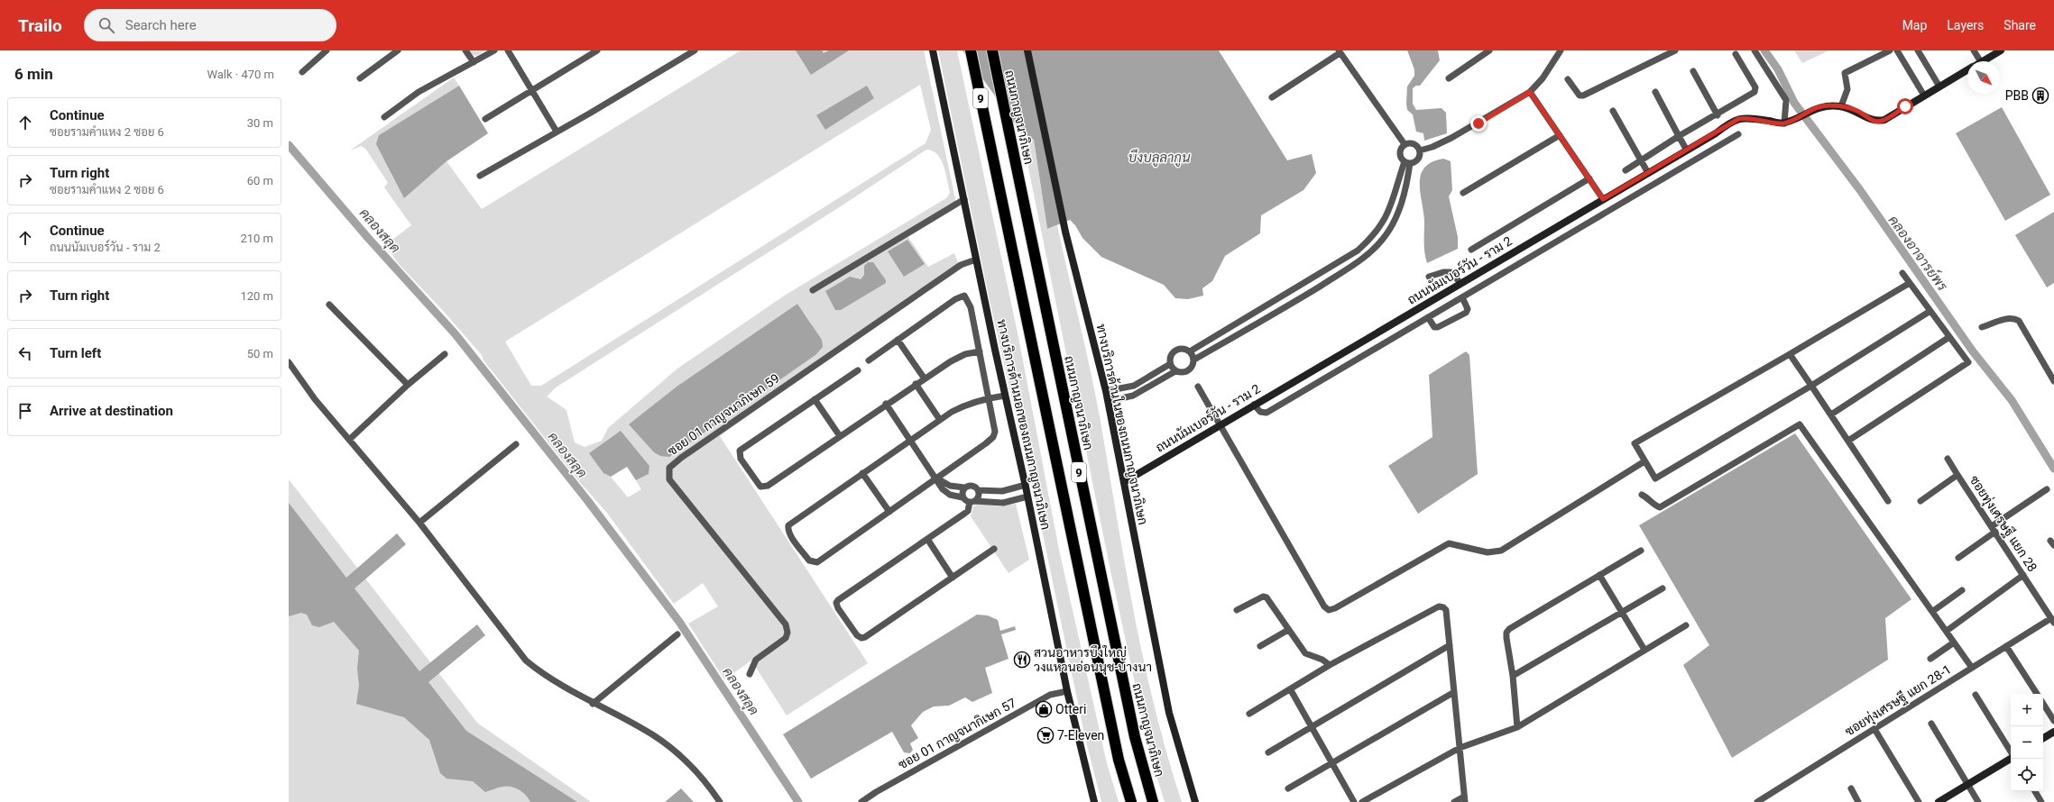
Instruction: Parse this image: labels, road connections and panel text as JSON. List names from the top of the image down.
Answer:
{
  "streets": {
    "highway": ["9", "ถนนกาญจนาภิเษก"],
    "main road": ["ถนนนัมเบอร์วัน - ราม 2", "ทางบริการด้านนอกของถนนกาญจนาภิเษก", "ทางบริการด้านในของถนนกาญจนาภิเษก"],
    "street": [
      "ซอย 01 กาญจนาภิเษก 59",
      "ซอยทุ่งเศรษฐี แยก 28",
      "ซอยทุ่งเศรษฐี แยก 28-1",
      "ซอย 01 กาญจนากิเษก 57"
    ]
  },
  "crossings": [
    ["ถนนนัมเบอร์วัน - ราม 2", "ทางบริการด้านในของถนนกาญจนาภิเษก"],
    ["ซอย 01 กาญจนาภิเษก 59", "ทางบริการด้านนอกของถนนกาญจนาภิเษก"],
    ["ทางบริการด้านนอกของถนนกาญจนาภิเษก", "ซอย 01 กาญจนากิเษก 57"],
    ["ซอยทุ่งเศรษฐี แยก 28", "ซอยทุ่งเศรษฐี แยก 28-1"]
  ],
  "water": ["บึงบลูลากูน", "คลองสลุด", "คลองอาจารย์พร"],
  "places": {
    "building": ["PBB"],
    "restaurant": ["สวนอาหารบึงใหญ่ วงแหวนอ่อนนุช-บางนา"],
    "shop": ["Otteri"],
    "supermarket": ["7-Eleven"]
  },
  "north": "bottom right",
  "page": {
    "header": "Trailo",
    "search": "Search here",
    "nav": ["Map", "Layers", "Share"],
    "heading": ["6 min", "Walk · 470 m"],
    "list": [
      ["Continue", "ซอยรามคำแหง 2 ซอย 6", "30 m"],
      ["Turn right", "ซอยรามคำแหง 2 ซอย 6", "60 m"],
      ["Continue", "ถนนนัมเบอร์วัน - ราม 2", "210 m"],
      ["Turn right", "120 m"],
      ["Turn left", "50 m"],
      "Arrive at destination"
    ],
    "map_buttons": ["+", "−"]
  }
}
